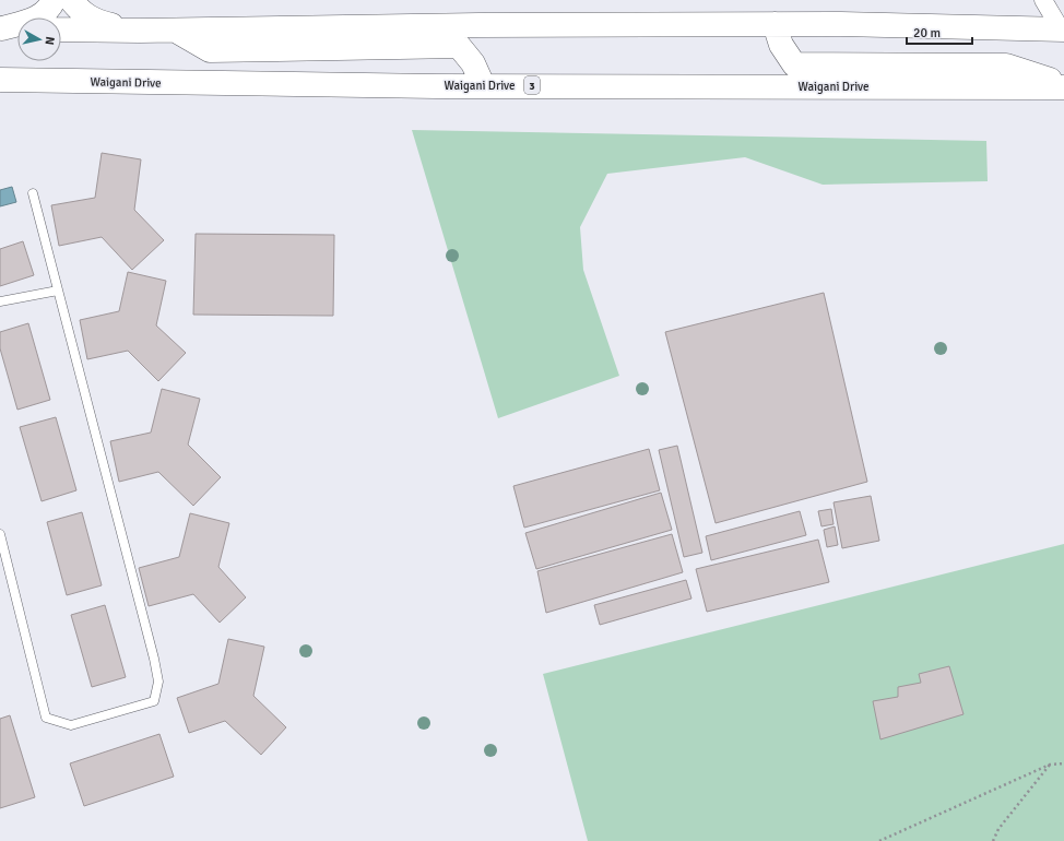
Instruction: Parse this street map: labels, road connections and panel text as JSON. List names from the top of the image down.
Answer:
{
  "streets": {
    "highway": ["Waigani Drive", "3"]
  },
  "scale_bar": "20 m",
  "north": "right"
}
